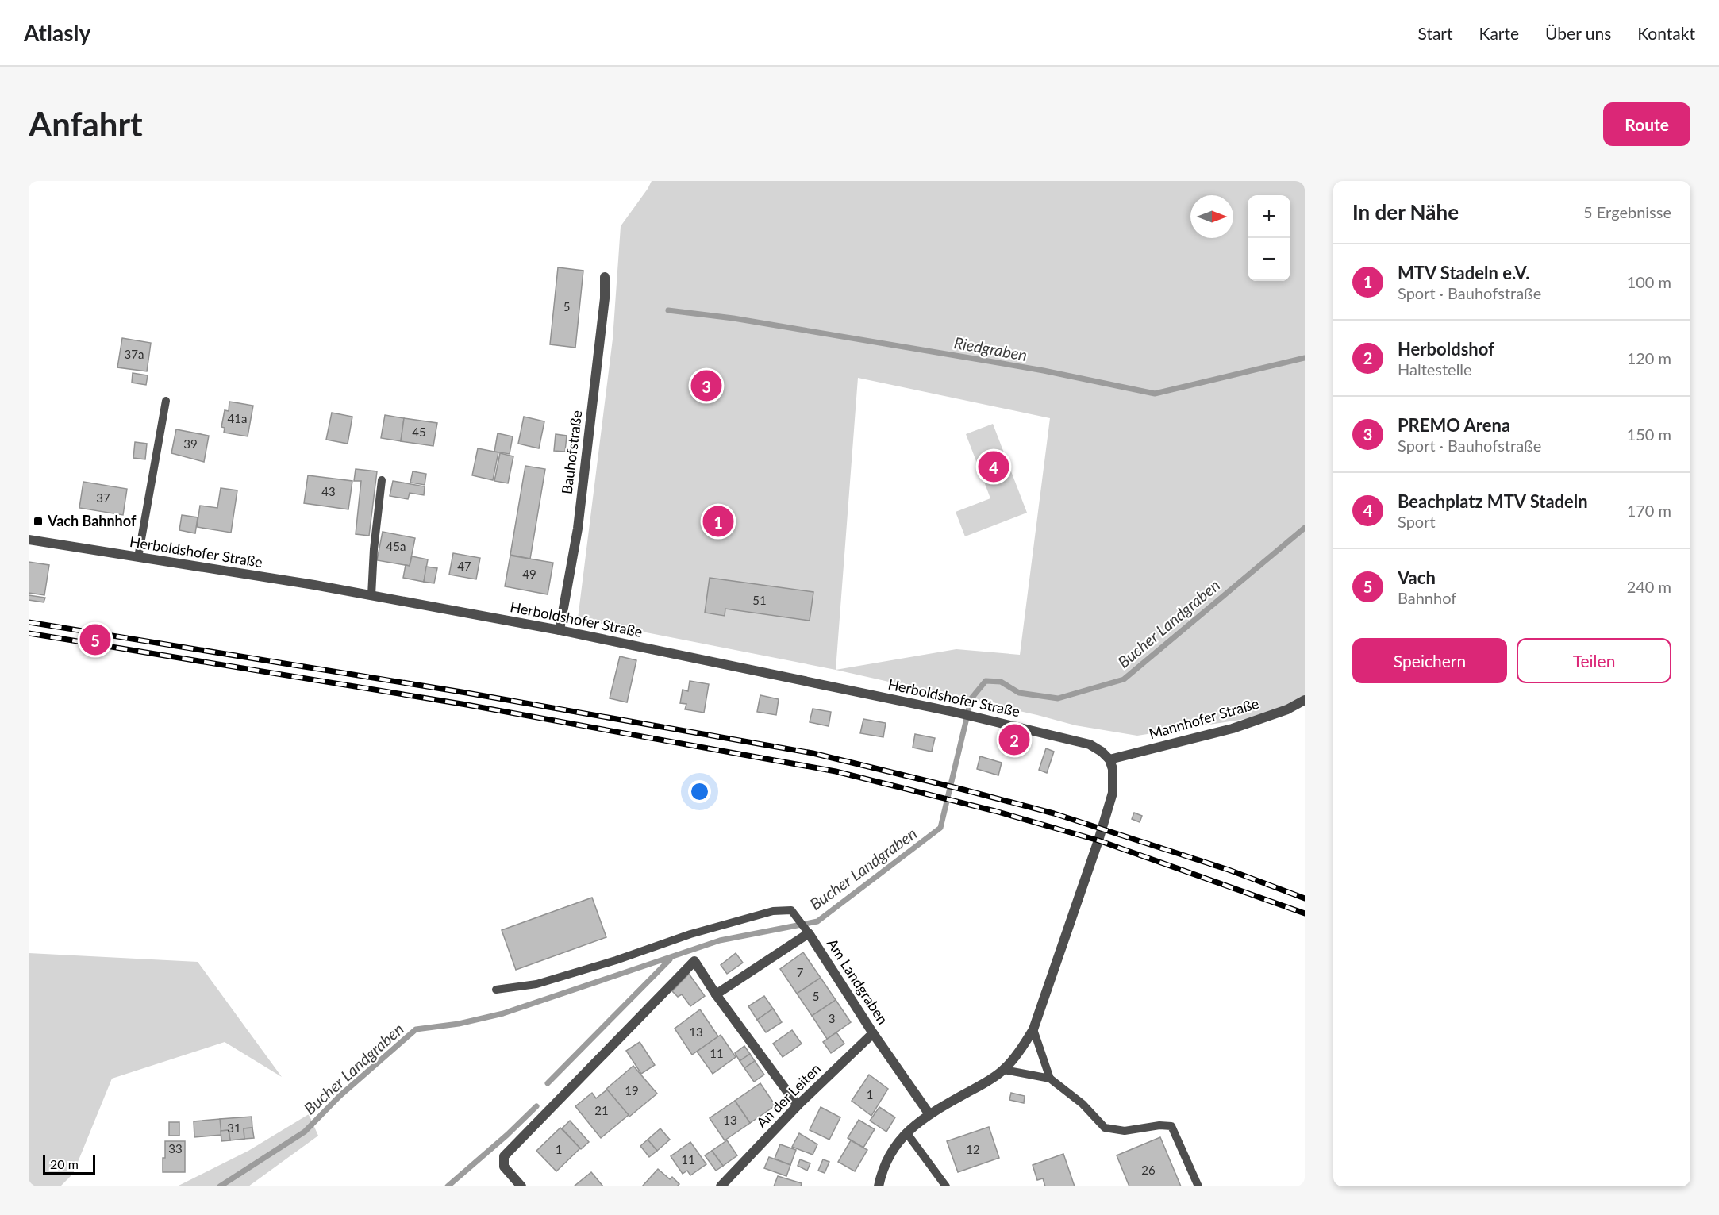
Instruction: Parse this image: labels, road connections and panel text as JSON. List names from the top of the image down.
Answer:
{
  "streets": {
    "street": [
      "Bauhofstraße",
      "Herboldshofer Straße",
      "Mannhofer Straße",
      "Am Landgraben",
      "An der Leiten"
    ]
  },
  "crossings": [
    ["Bauhofstraße", "Herboldshofer Straße"],
    ["Herboldshofer Straße", "Mannhofer Straße"],
    ["Am Landgraben", "An der Leiten"]
  ],
  "water": ["Riedgraben", "Bucher Landgraben"],
  "places": {
    "transit": ["Vach Bahnhof"]
  },
  "house_numbers": [
    "5",
    "37a",
    "41a",
    "45",
    "39",
    "43",
    "37",
    "45a",
    "47",
    "49",
    "51",
    "7",
    "5",
    "3",
    "13",
    "11",
    "19",
    "1",
    "21",
    "13",
    "31",
    "33",
    "1",
    "12",
    "11",
    "26"
  ],
  "scale_bar": "20 m",
  "north": "right",
  "page": {
    "header": "Atlasly",
    "nav": [
      "Start",
      "Karte",
      "Über uns",
      "Kontakt"
    ],
    "buttons": [
      "Route",
      ["Speichern", "Teilen"]
    ],
    "title": "Anfahrt",
    "heading": ["In der Nähe", "5 Ergebnisse"],
    "map_buttons": ["+", "−"],
    "list": [
      {
        "mark": "1",
        "name": "MTV Stadeln e.V.",
        "note": "Sport · Bauhofstraße",
        "value": "100 m"
      },
      {
        "mark": "2",
        "name": "Herboldshof",
        "note": "Haltestelle",
        "value": "120 m"
      },
      {
        "mark": "3",
        "name": "PREMO Arena",
        "note": "Sport · Bauhofstraße",
        "value": "150 m"
      },
      {
        "mark": "4",
        "name": "Beachplatz MTV Stadeln",
        "note": "Sport",
        "value": "170 m"
      },
      {
        "mark": "5",
        "name": "Vach",
        "note": "Bahnhof",
        "value": "240 m"
      }
    ],
    "pins": [
      "3",
      "4",
      "1",
      "5",
      "2"
    ],
    "scale": "20 m"
  }
}
